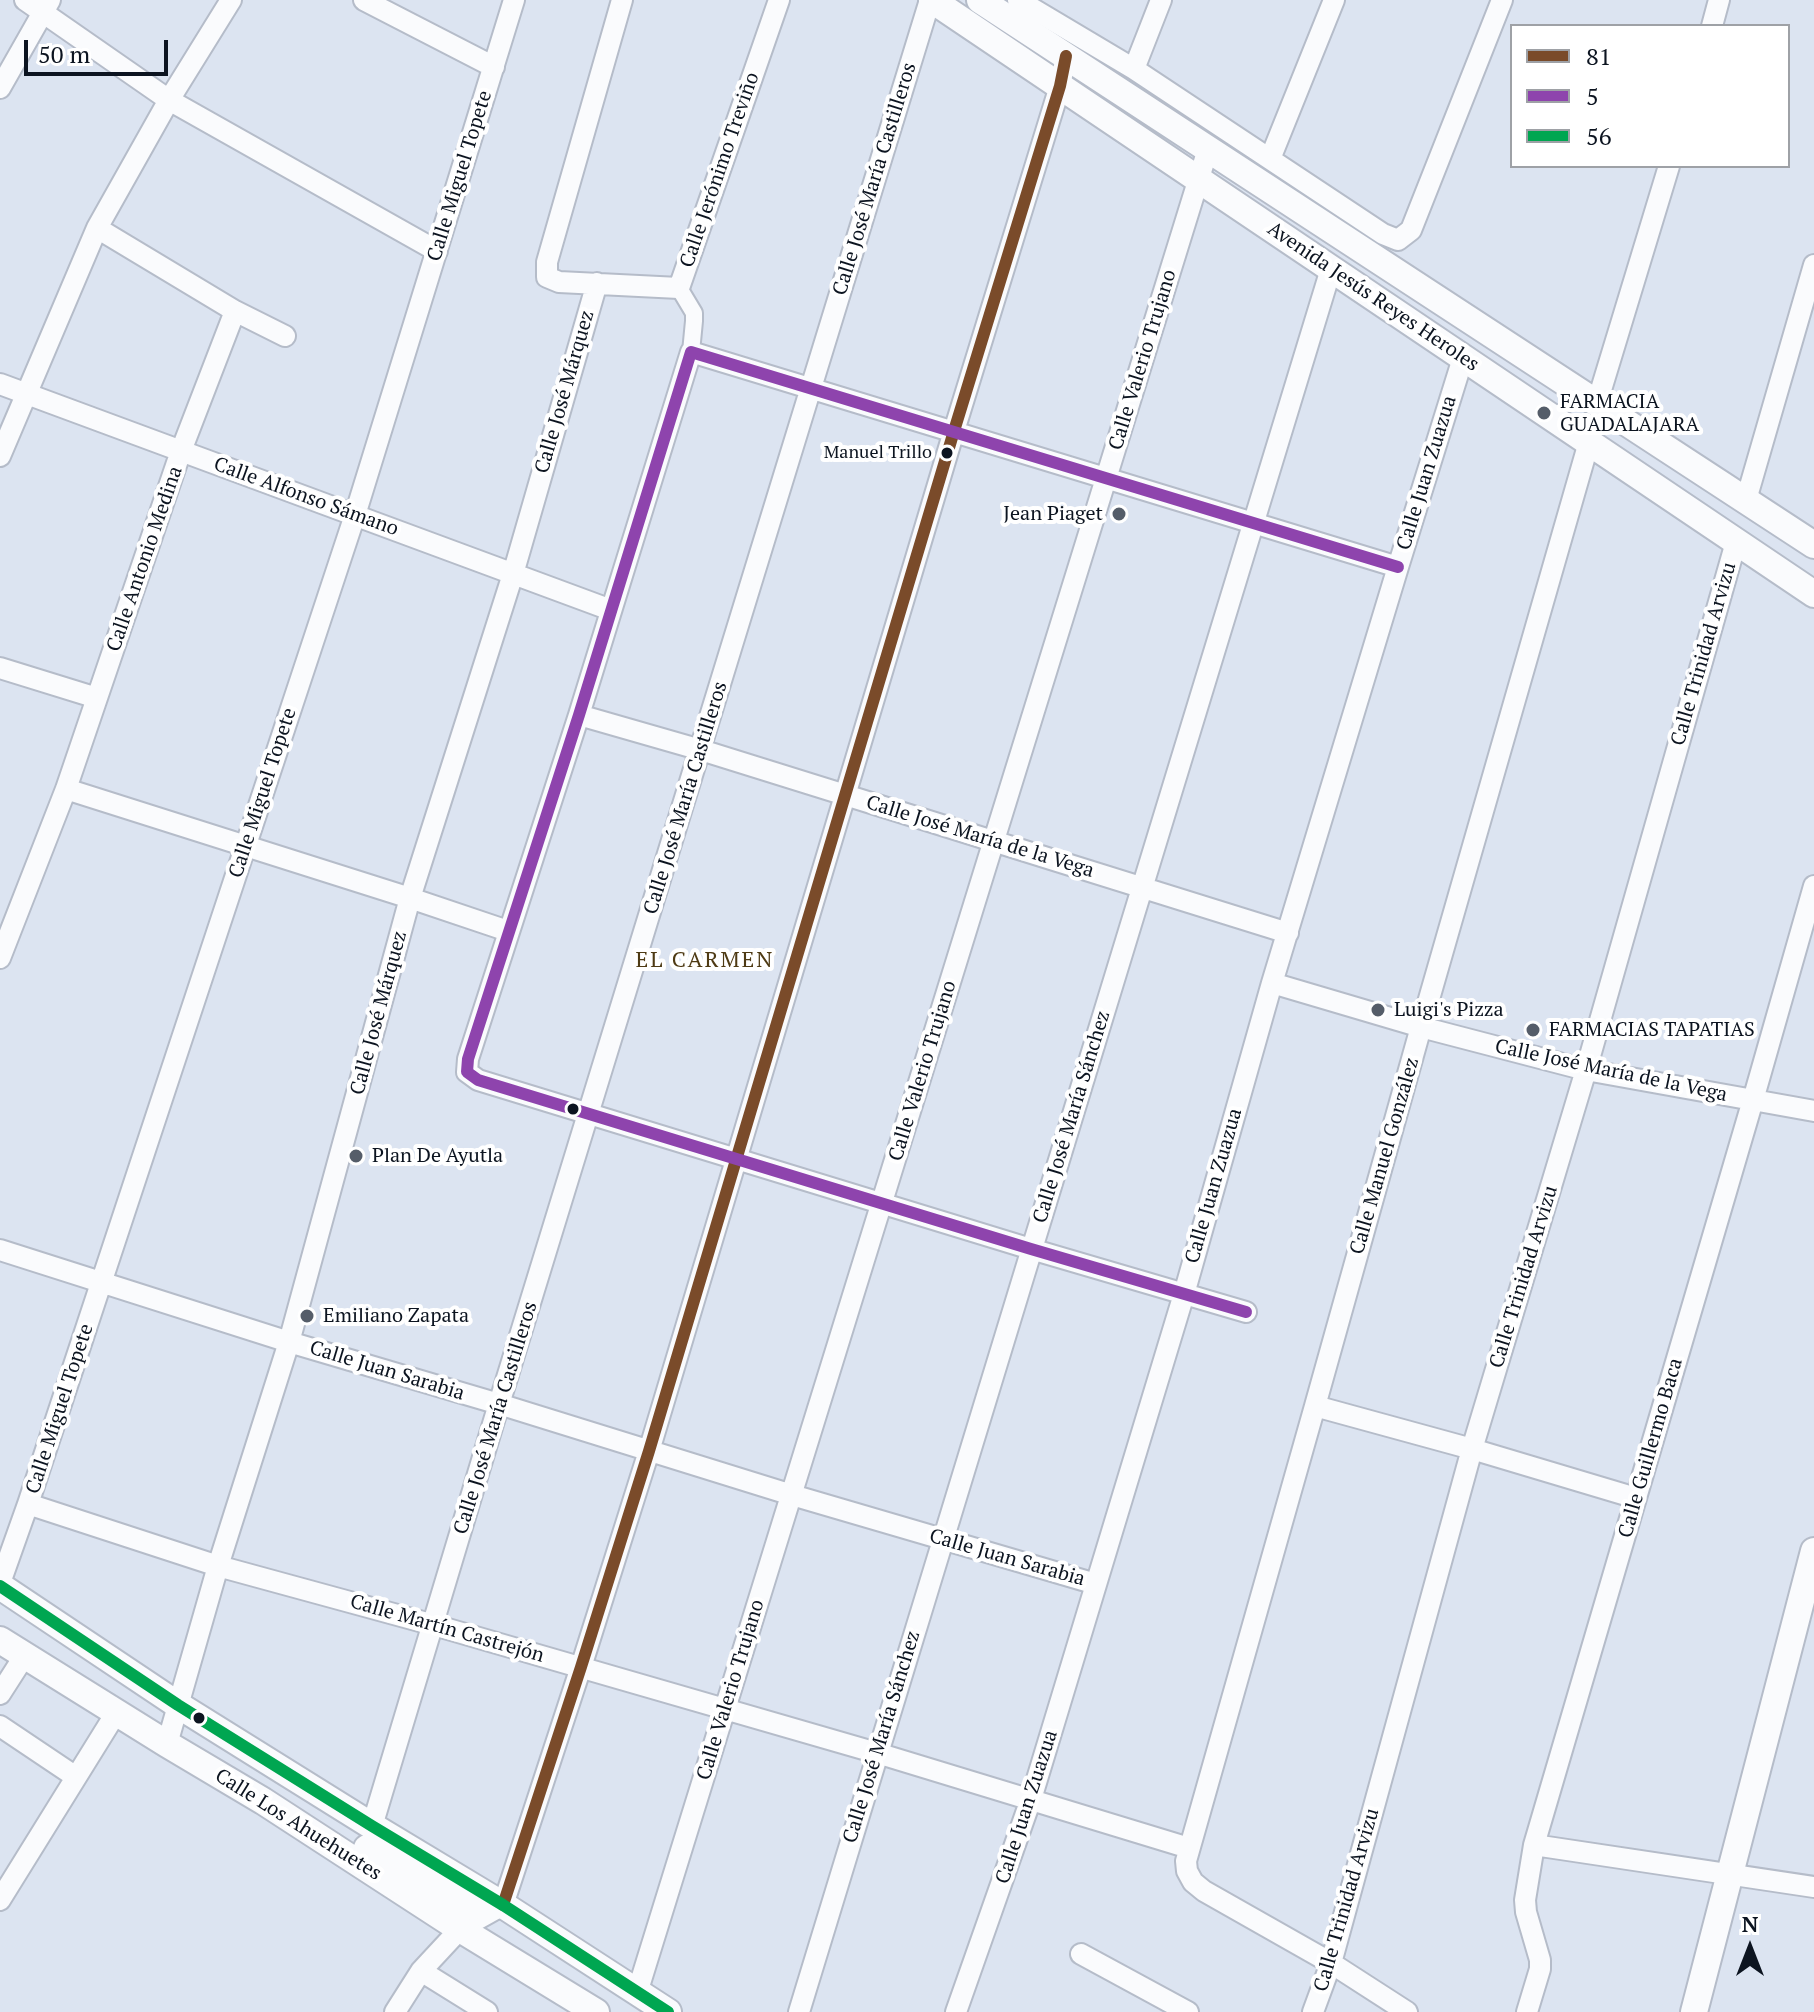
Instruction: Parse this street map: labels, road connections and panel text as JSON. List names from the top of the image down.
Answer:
{
  "streets": {
    "street": [
      "Calle Jerónimo Treviño",
      "Calle Miguel Topete",
      "Calle José María Castilleros",
      "Avenida Jesús Reyes Heroles",
      "Calle Valerio Trujano",
      "Calle José Márquez",
      "Calle Juan Zuazua",
      "Calle Alfonso Sámano",
      "Calle Antonio Medina",
      "Calle Trinidad Arvizu",
      "Calle José María de la Vega",
      "Calle José María Sánchez",
      "Calle Manuel González",
      "Calle Juan Sarabia",
      "Calle Guillermo Baca",
      "Calle Martín Castrejón",
      "Calle Los Ahuehuetes"
    ]
  },
  "crossings": [
    ["Calle Jerónimo Treviño", "Calle José María Castilleros"],
    ["Calle Jerónimo Treviño", "Calle Alfonso Sámano"],
    ["Calle Jerónimo Treviño", "Calle José María de la Vega"],
    ["Calle Miguel Topete", "Calle Alfonso Sámano"],
    ["Calle Miguel Topete", "Calle Juan Sarabia"],
    ["Calle Miguel Topete", "Calle Martín Castrejón"],
    ["Calle Miguel Topete", "Calle Los Ahuehuetes"],
    ["Calle José María Castilleros", "Avenida Jesús Reyes Heroles"],
    ["Calle José María Castilleros", "Calle José María de la Vega"],
    ["Calle José María Castilleros", "Calle Juan Sarabia"],
    ["Calle José María Castilleros", "Calle Martín Castrejón"],
    ["Calle José María Castilleros", "Calle Los Ahuehuetes"],
    ["Avenida Jesús Reyes Heroles", "Calle Valerio Trujano"],
    ["Avenida Jesús Reyes Heroles", "Calle Juan Zuazua"],
    ["Avenida Jesús Reyes Heroles", "Calle Trinidad Arvizu"],
    ["Avenida Jesús Reyes Heroles", "Calle José María Sánchez"],
    ["Avenida Jesús Reyes Heroles", "Calle Manuel González"],
    ["Calle Valerio Trujano", "Calle José María de la Vega"],
    ["Calle Valerio Trujano", "Calle Juan Sarabia"],
    ["Calle Valerio Trujano", "Calle Martín Castrejón"],
    ["Calle Valerio Trujano", "Calle Los Ahuehuetes"],
    ["Calle José Márquez", "Calle Alfonso Sámano"],
    ["Calle José Márquez", "Calle Juan Sarabia"],
    ["Calle José Márquez", "Calle Martín Castrejón"],
    ["Calle José Márquez", "Calle Los Ahuehuetes"],
    ["Calle Juan Zuazua", "Calle José María de la Vega"],
    ["Calle Juan Zuazua", "Calle Juan Sarabia"],
    ["Calle Juan Zuazua", "Calle Martín Castrejón"],
    ["Calle Alfonso Sámano", "Calle Antonio Medina"],
    ["Calle Trinidad Arvizu", "Calle José María de la Vega"],
    ["Calle Trinidad Arvizu", "Calle Manuel González"],
    ["Calle José María de la Vega", "Calle José María Sánchez"],
    ["Calle José María de la Vega", "Calle Manuel González"],
    ["Calle José María de la Vega", "Calle Guillermo Baca"],
    ["Calle José María Sánchez", "Calle Juan Sarabia"],
    ["Calle José María Sánchez", "Calle Martín Castrejón"],
    ["Calle Manuel González", "Calle Martín Castrejón"]
  ],
  "districts": ["EL CARMEN"],
  "places": [
    "FARMACIA GUADALAJARA",
    "Manuel Trillo",
    "Jean Piaget",
    "Luigi's Pizza",
    "FARMACIAS TAPATIAS",
    "Plan De Ayutla",
    "Emiliano Zapata"
  ],
  "lines": ["transit line 81", "transit line 5", "transit line 56"],
  "legend": ["81", "5", "56"],
  "scale_bar": "50 m",
  "north": "top"
}
